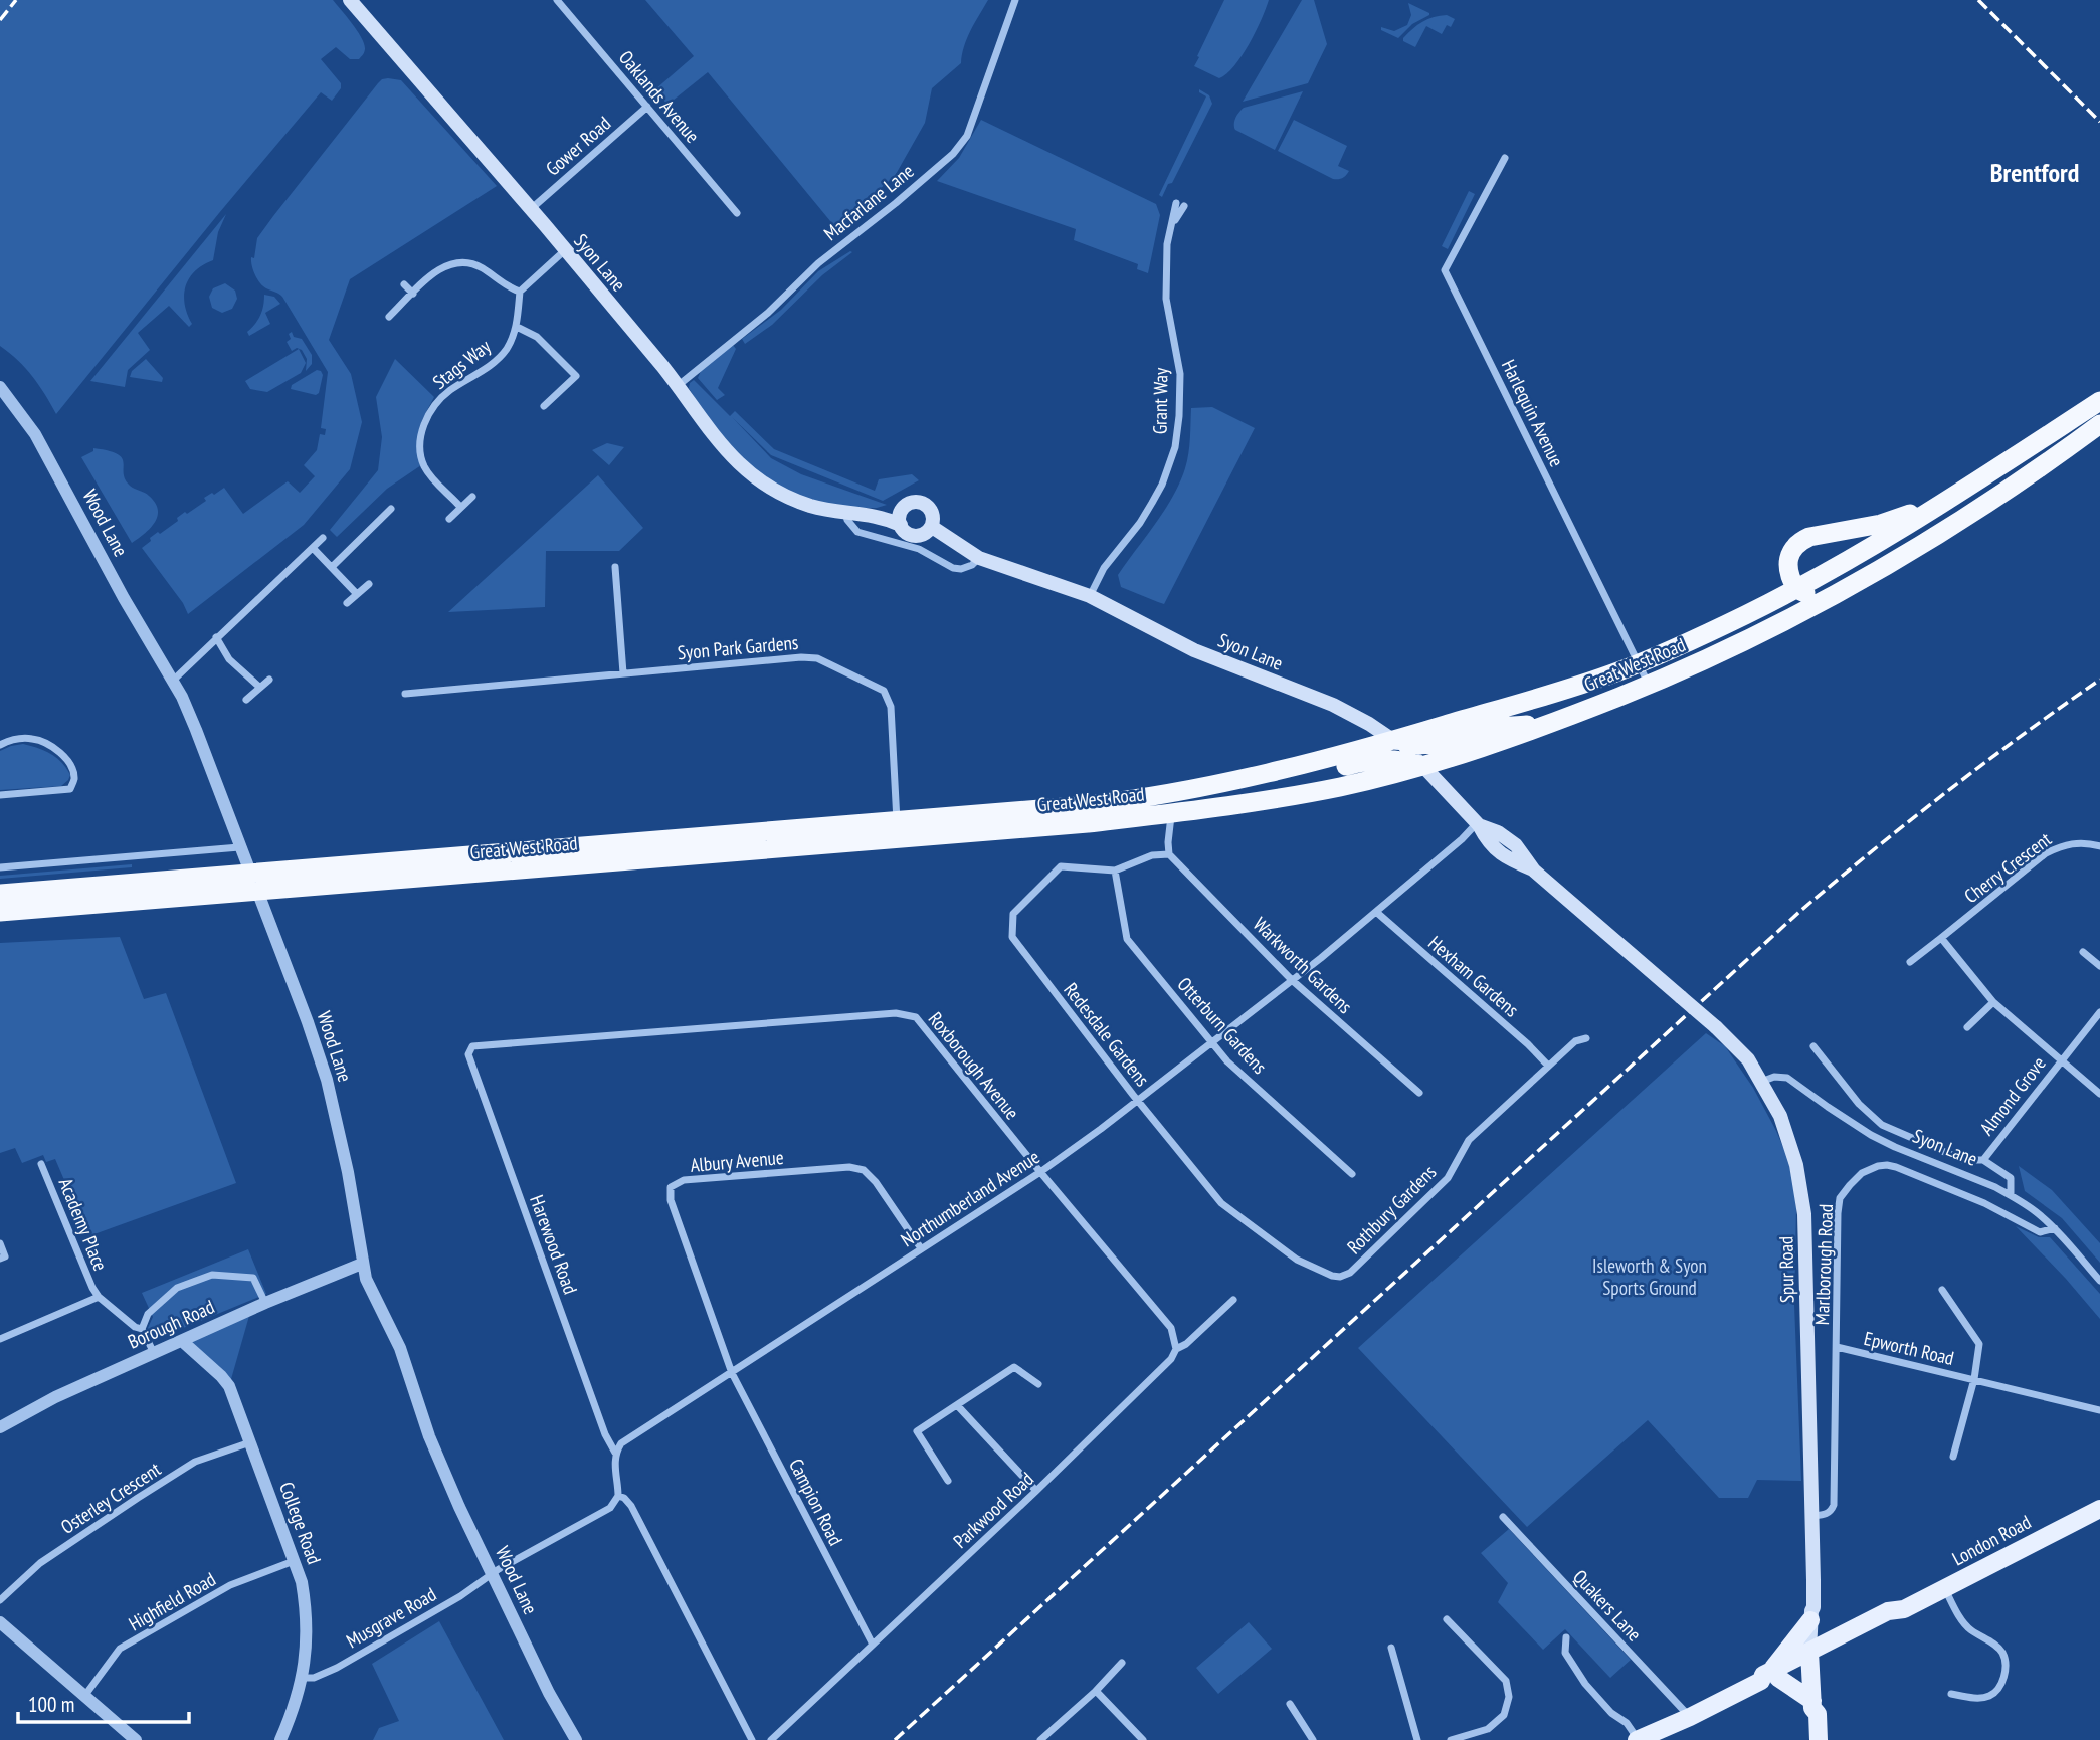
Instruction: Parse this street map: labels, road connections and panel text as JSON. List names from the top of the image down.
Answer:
{
  "streets": {
    "highway": ["Great West Road"],
    "main road": ["Syon Lane", "Spur Road", "London Road"],
    "street": [
      "Oaklands Avenue",
      "Gower Road",
      "Macfarlane Lane",
      "Stags Way",
      "Grant Way",
      "Harlequin Avenue",
      "Wood Lane",
      "Syon Park Gardens",
      "Cherry Crescent",
      "Warkworth Gardens",
      "Hexham Gardens",
      "Otterburn Gardens",
      "Redesdale Gardens",
      "Roxborough Avenue",
      "Almond Grove",
      "Albury Avenue",
      "Northumberland Avenue",
      "Rothbury Gardens",
      "Academy Place",
      "Harewood Road",
      "Marlborough Road",
      "Borough Road",
      "Epworth Road",
      "Osterley Crescent",
      "Campion Road",
      "Parkwood Road",
      "College Road",
      "Highfield Road",
      "Quakers Lane",
      "Musgrave Road"
    ]
  },
  "crossings": [
    ["Oaklands Avenue", "Gower Road"],
    ["Gower Road", "Syon Lane"],
    ["Macfarlane Lane", "Syon Lane"],
    ["Syon Lane", "Grant Way"],
    ["Syon Lane", "Great West Road"],
    ["Syon Lane", "Almond Grove"],
    ["Syon Lane", "Northumberland Avenue"],
    ["Syon Lane", "Marlborough Road"],
    ["Syon Lane", "Spur Road"],
    ["Harlequin Avenue", "Great West Road"],
    ["Wood Lane", "Great West Road"],
    ["Wood Lane", "Borough Road"],
    ["Wood Lane", "Musgrave Road"],
    ["Syon Park Gardens", "Great West Road"],
    ["Warkworth Gardens", "Redesdale Gardens"],
    ["Warkworth Gardens", "Northumberland Avenue"],
    ["Hexham Gardens", "Northumberland Avenue"],
    ["Hexham Gardens", "Rothbury Gardens"],
    ["Otterburn Gardens", "Redesdale Gardens"],
    ["Otterburn Gardens", "Northumberland Avenue"],
    ["Redesdale Gardens", "Northumberland Avenue"],
    ["Redesdale Gardens", "Rothbury Gardens"],
    ["Roxborough Avenue", "Northumberland Avenue"],
    ["Roxborough Avenue", "Harewood Road"],
    ["Roxborough Avenue", "Parkwood Road"],
    ["Albury Avenue", "Northumberland Avenue"],
    ["Albury Avenue", "Campion Road"],
    ["Northumberland Avenue", "Harewood Road"],
    ["Northumberland Avenue", "Campion Road"],
    ["Academy Place", "Borough Road"],
    ["Marlborough Road", "Spur Road"],
    ["Marlborough Road", "Epworth Road"],
    ["Spur Road", "London Road"],
    ["Borough Road", "College Road"],
    ["Osterley Crescent", "College Road"],
    ["Campion Road", "Parkwood Road"],
    ["College Road", "Highfield Road"],
    ["College Road", "Musgrave Road"],
    ["London Road", "Quakers Lane"]
  ],
  "districts": ["Brentford"],
  "parks": ["Isleworth & Syon Sports Ground"],
  "scale_bar": "100 m"
}
